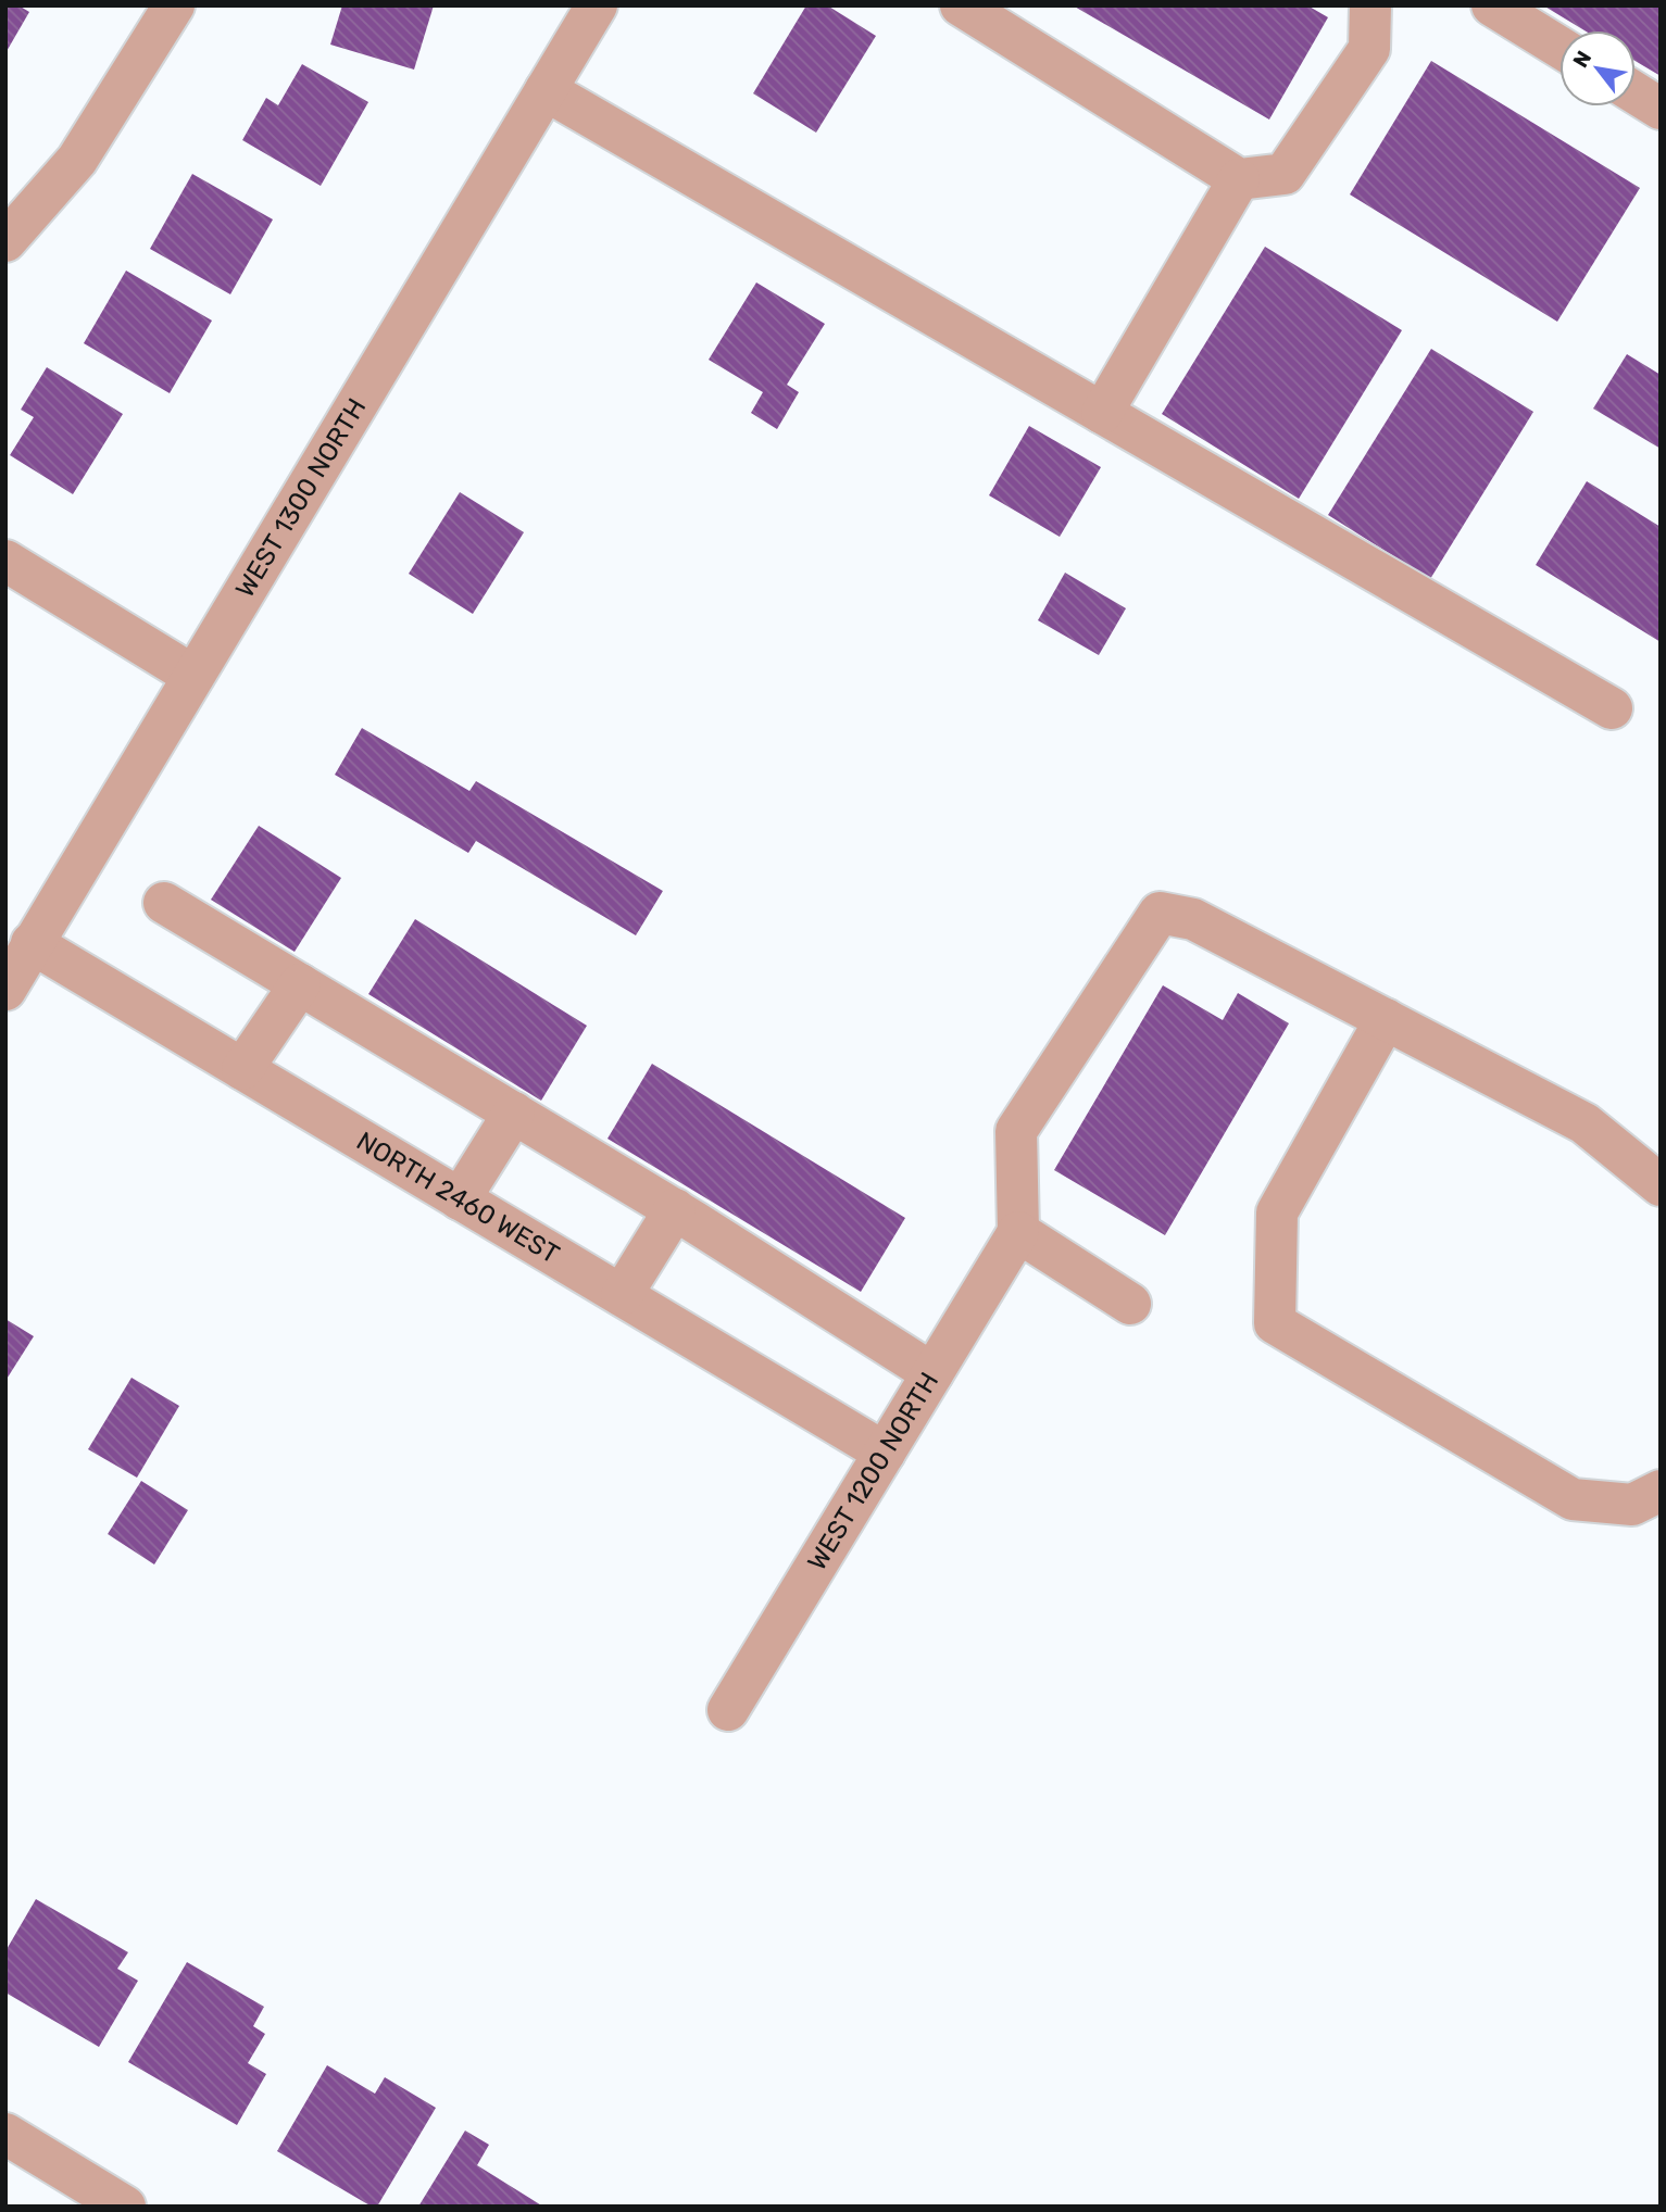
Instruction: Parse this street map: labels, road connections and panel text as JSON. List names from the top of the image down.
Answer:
{
  "streets": {
    "street": ["WEST 1300 NORTH", "NORTH 2460 WEST", "WEST 1200 NORTH"]
  },
  "crossings": [
    ["WEST 1300 NORTH", "NORTH 2460 WEST"],
    ["NORTH 2460 WEST", "WEST 1200 NORTH"]
  ],
  "north": "top left"
}
